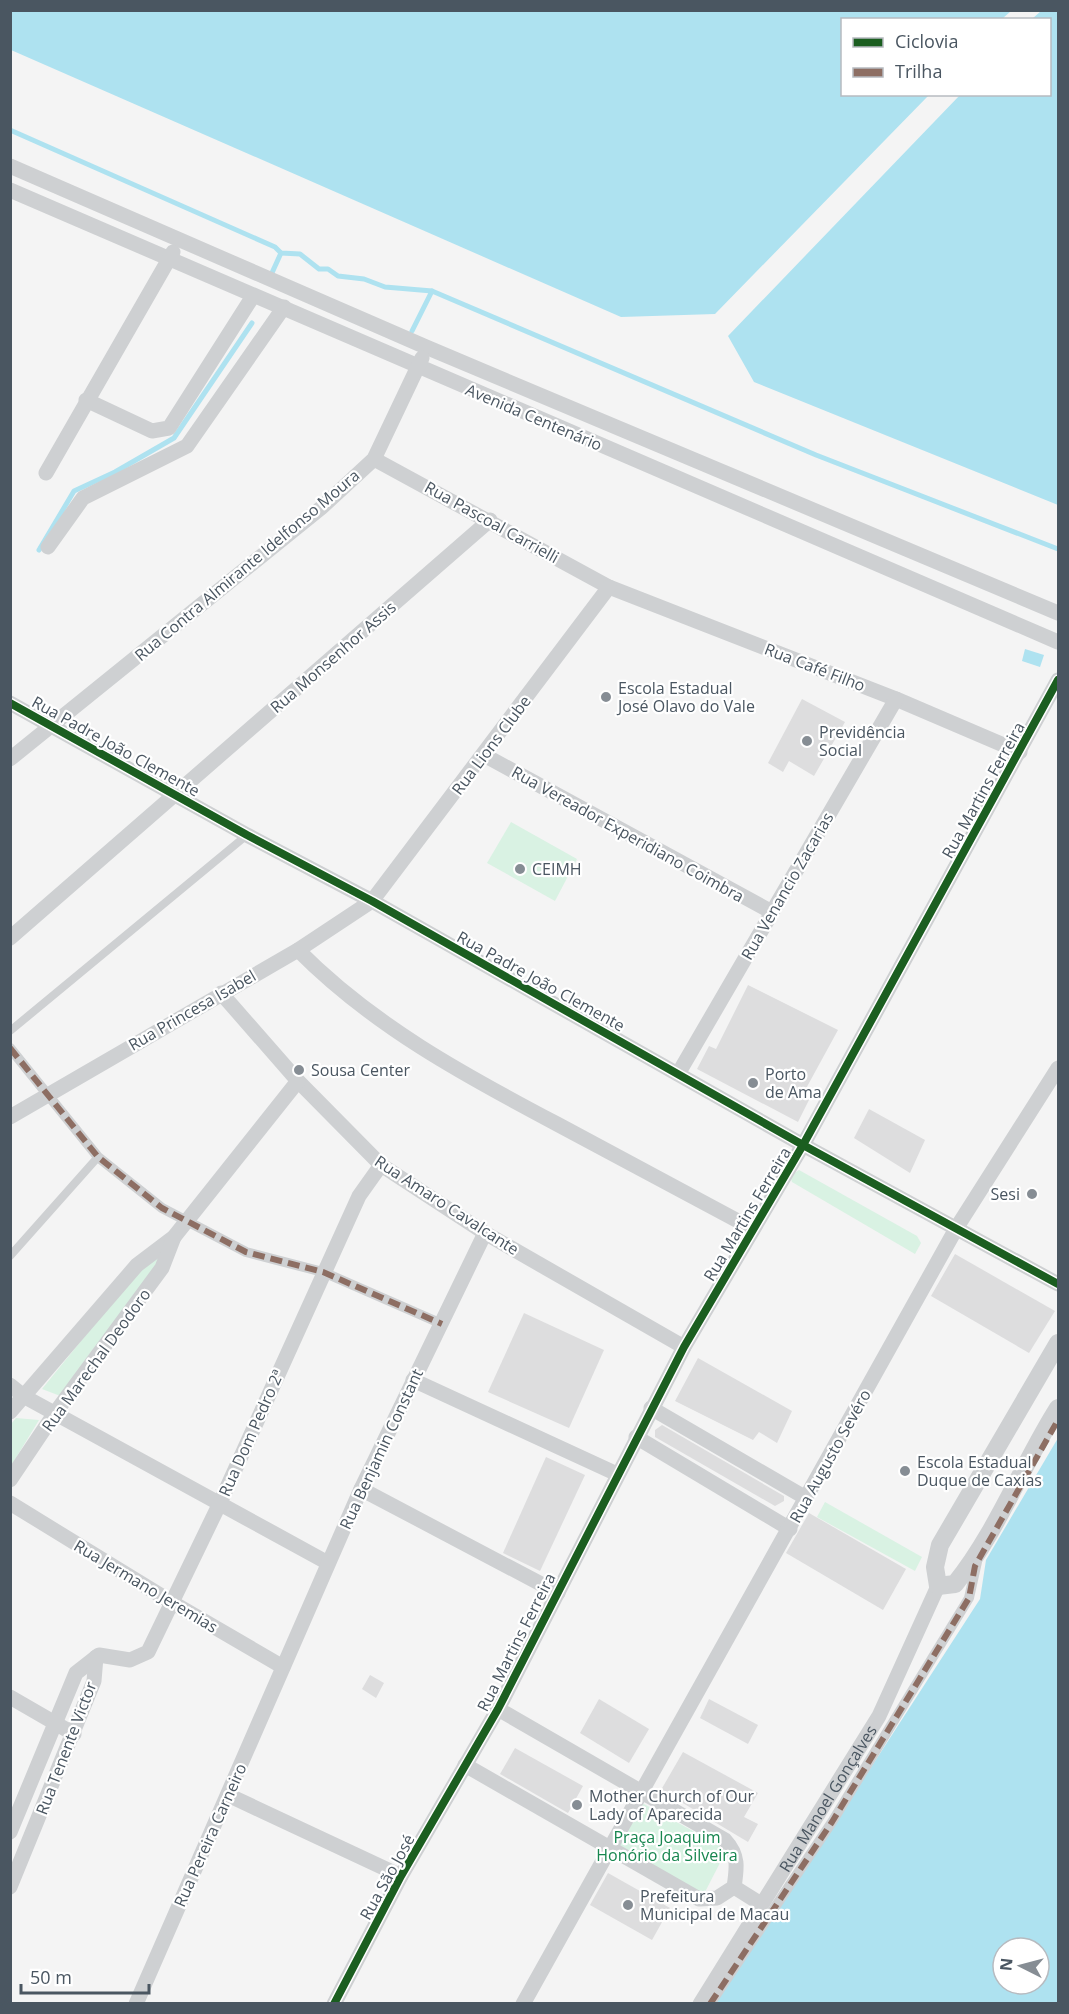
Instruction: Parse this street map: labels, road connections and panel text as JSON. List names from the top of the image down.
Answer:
{
  "streets": {
    "street": [
      "Avenida Centenário",
      "Rua Pascoal Carrielli",
      "Rua Contra Almirante Idelfonso Moura",
      "Rua Monsenhor Assis",
      "Rua Café Filho",
      "Rua Lions Clube",
      "Rua Padre João Clemente",
      "Rua Martins Ferreira",
      "Rua Vereador Experidiano Coimbra",
      "Rua Venancio Zacarias",
      "Rua Princesa Isabel",
      "Rua Amaro Cavalcante",
      "Rua Marechal Deodoro",
      "Rua Dom Pedro 2ª",
      "Rua Benjamin Constant",
      "Rua Augusto Sevéro",
      "Rua Jermano Jeremias",
      "Rua Tenente Victor",
      "Rua Manoel Gonçalves",
      "Rua Pereira Carneiro",
      "Rua São José"
    ]
  },
  "crossings": [
    ["Avenida Centenário", "Rua Contra Almirante Idelfonso Moura"],
    ["Rua Pascoal Carrielli", "Rua Contra Almirante Idelfonso Moura"],
    ["Rua Pascoal Carrielli", "Rua Monsenhor Assis"],
    ["Rua Pascoal Carrielli", "Rua Café Filho"],
    ["Rua Pascoal Carrielli", "Rua Lions Clube"],
    ["Rua Contra Almirante Idelfonso Moura", "Rua Padre João Clemente"],
    ["Rua Monsenhor Assis", "Rua Padre João Clemente"],
    ["Rua Café Filho", "Rua Lions Clube"],
    ["Rua Café Filho", "Rua Martins Ferreira"],
    ["Rua Café Filho", "Rua Venancio Zacarias"],
    ["Rua Lions Clube", "Rua Padre João Clemente"],
    ["Rua Lions Clube", "Rua Vereador Experidiano Coimbra"],
    ["Rua Lions Clube", "Rua Princesa Isabel"],
    ["Rua Padre João Clemente", "Rua Martins Ferreira"],
    ["Rua Padre João Clemente", "Rua Venancio Zacarias"],
    ["Rua Padre João Clemente", "Rua Princesa Isabel"],
    ["Rua Padre João Clemente", "Rua Augusto Sevéro"],
    ["Rua Martins Ferreira", "Rua Amaro Cavalcante"],
    ["Rua Martins Ferreira", "Rua São José"],
    ["Rua Vereador Experidiano Coimbra", "Rua Venancio Zacarias"],
    ["Rua Princesa Isabel", "Rua Amaro Cavalcante"],
    ["Rua Amaro Cavalcante", "Rua Marechal Deodoro"],
    ["Rua Amaro Cavalcante", "Rua Dom Pedro 2ª"],
    ["Rua Amaro Cavalcante", "Rua Benjamin Constant"],
    ["Rua Dom Pedro 2ª", "Rua Jermano Jeremias"],
    ["Rua Dom Pedro 2ª", "Rua Tenente Victor"],
    ["Rua Benjamin Constant", "Rua Jermano Jeremias"],
    ["Rua Benjamin Constant", "Rua Pereira Carneiro"],
    ["Rua Jermano Jeremias", "Rua Pereira Carneiro"]
  ],
  "parks": ["Praça Joaquim Honório da Silveira"],
  "places": [
    "Escola Estadual José Olavo do Vale",
    "Previdência Social",
    "CEIMH",
    "Sousa Center",
    "Porto de Ama",
    "Sesi",
    "Escola Estadual Duque de Caxias",
    "Mother Church of Our Lady of Aparecida",
    "Prefeitura Municipal de Macau"
  ],
  "legend": ["Ciclovia", "Trilha"],
  "scale_bar": "50 m",
  "north": "left"
}
